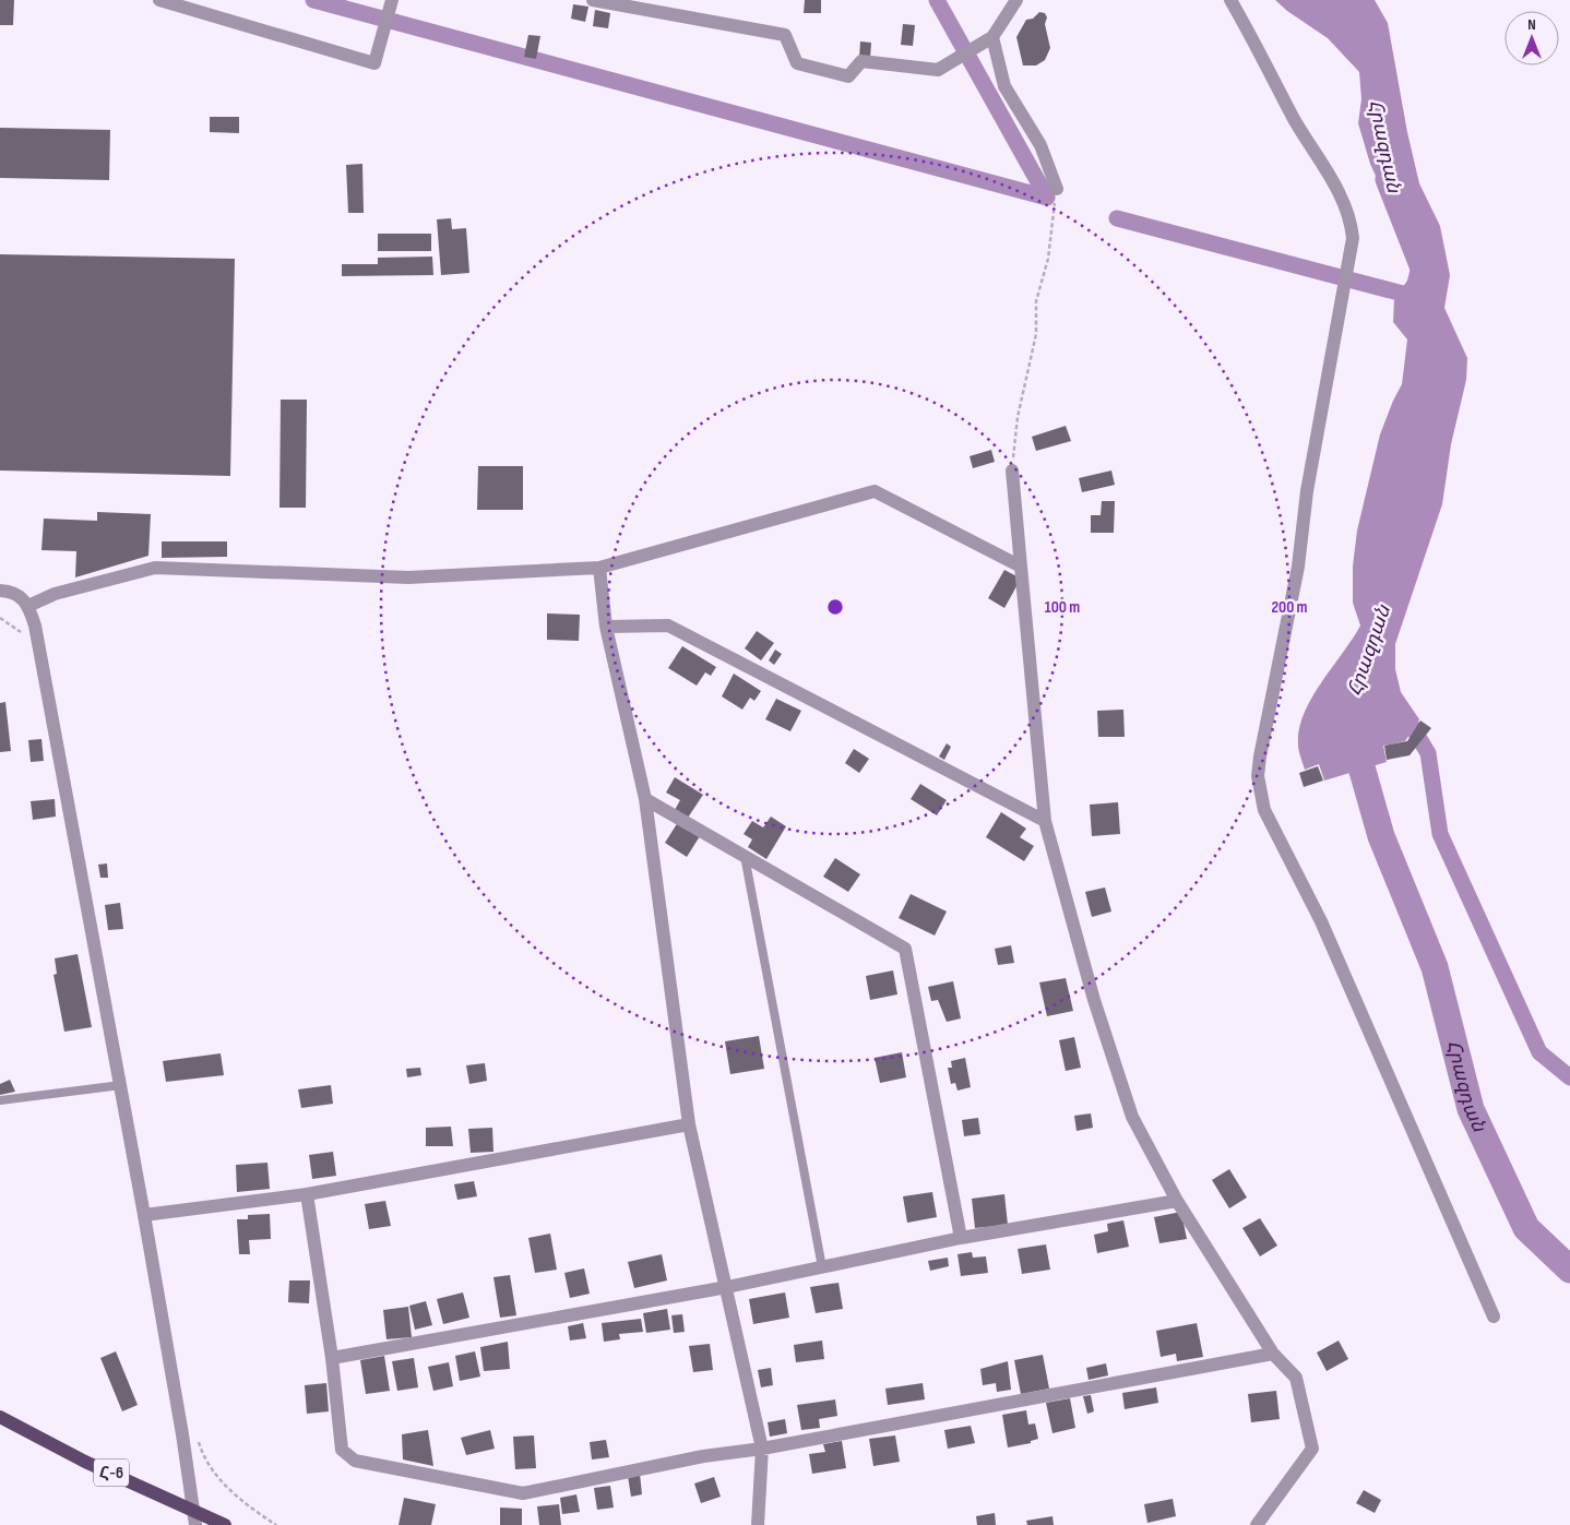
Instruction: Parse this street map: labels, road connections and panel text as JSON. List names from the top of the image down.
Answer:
{
  "streets": {
    "main road": ["Հ-6"]
  },
  "water": ["Հրազդան"],
  "north": "top",
  "rings": ["100 m", "200 m"]
}
